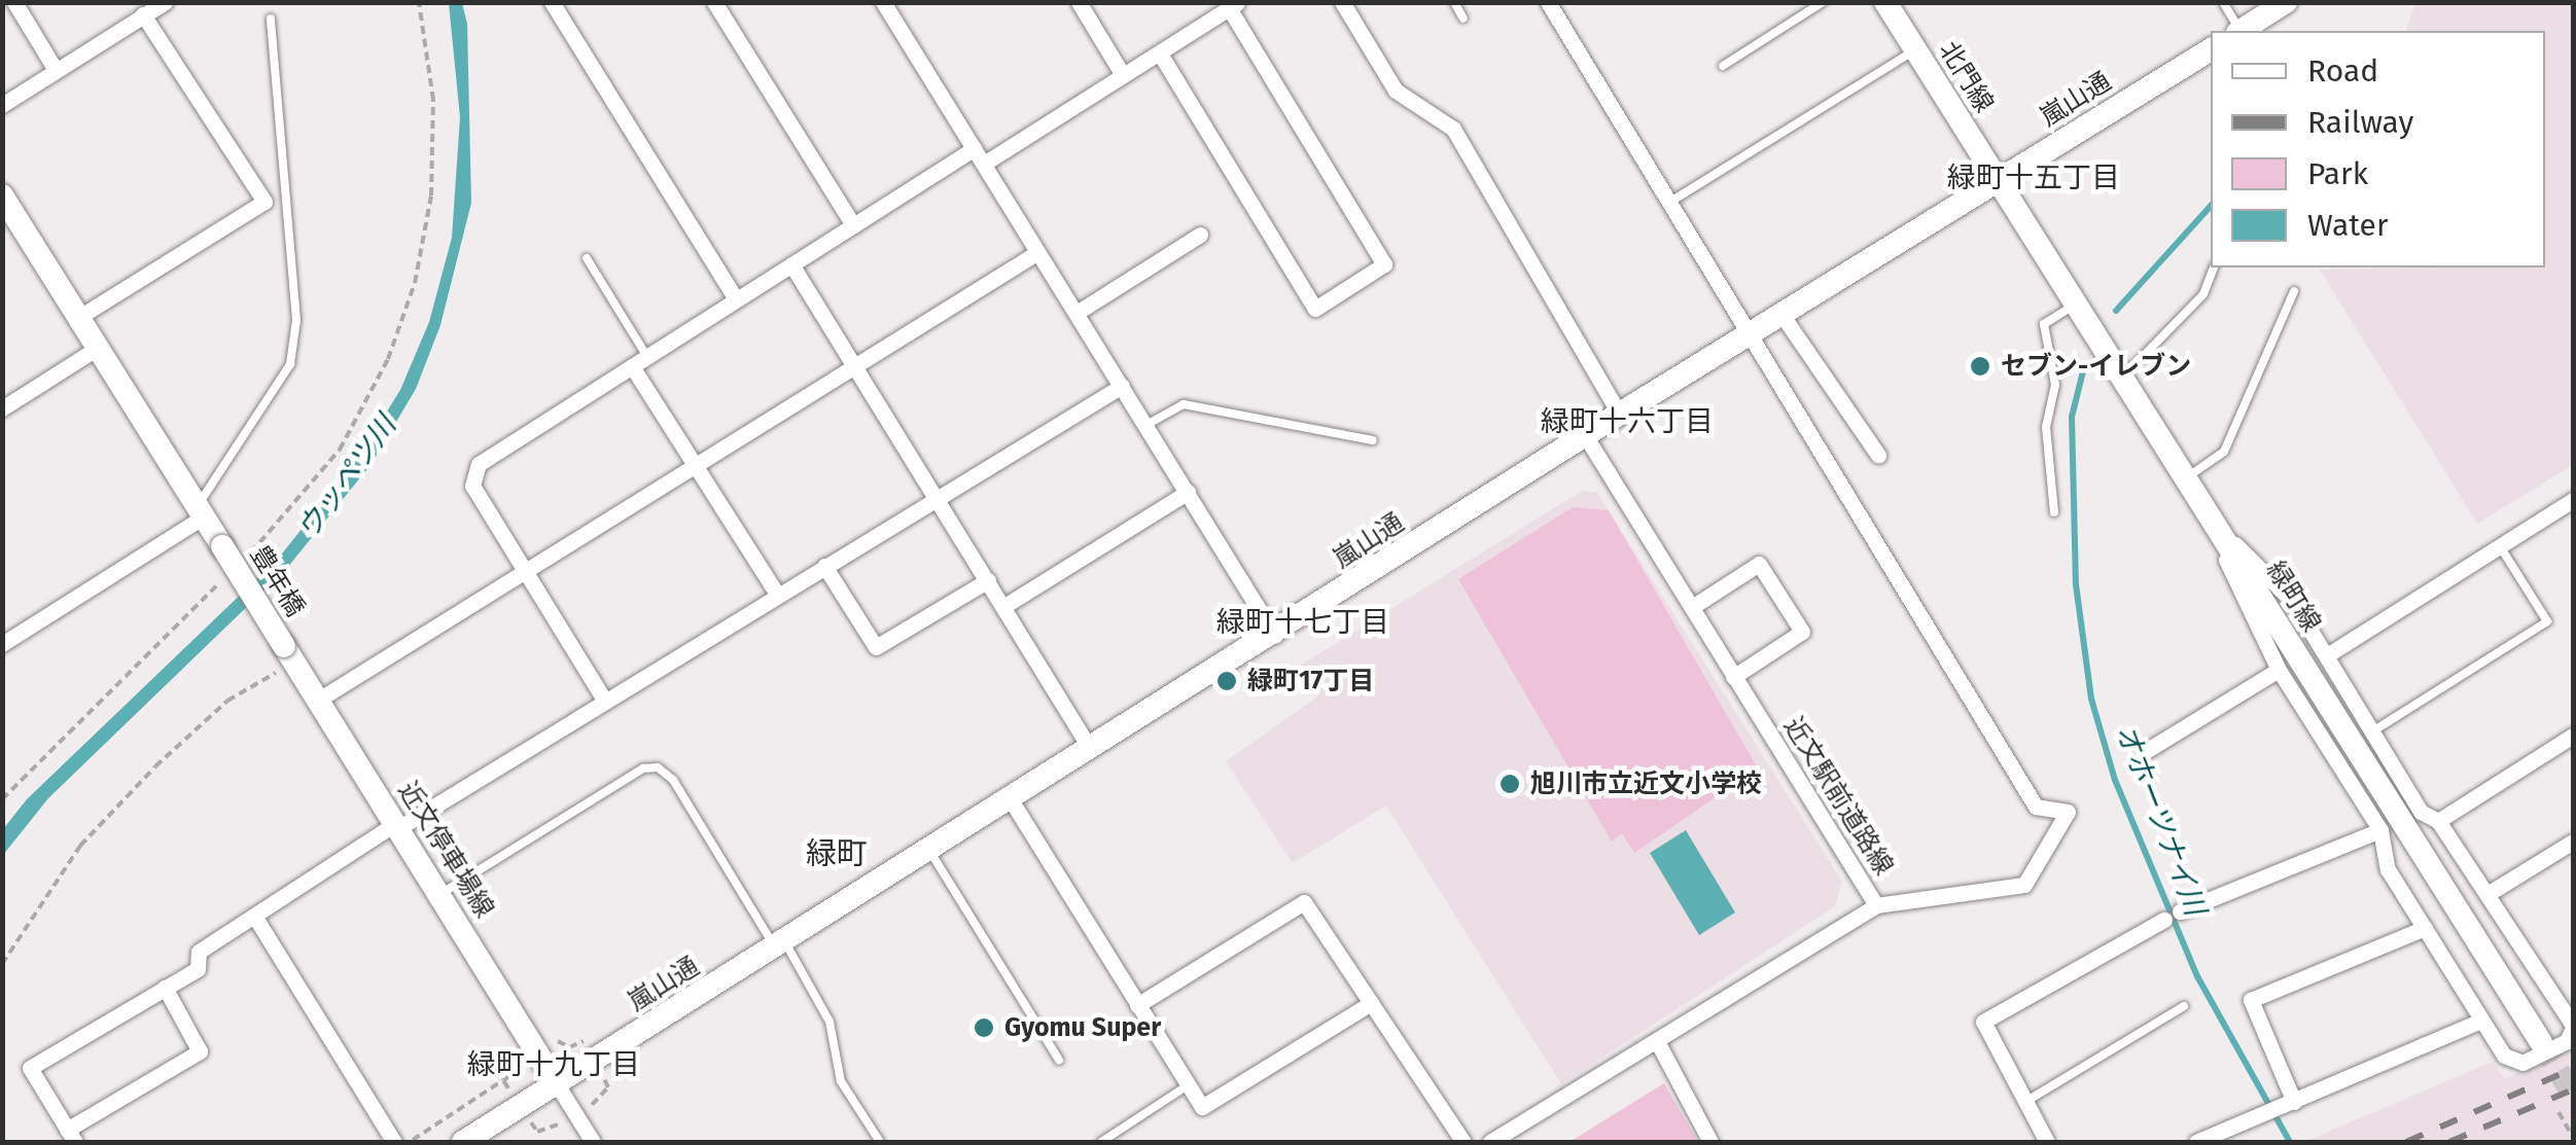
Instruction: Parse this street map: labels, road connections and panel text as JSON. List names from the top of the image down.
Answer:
{
  "streets": {
    "street": [
      "北門線",
      "嵐山通",
      "豊年橋",
      "緑町線",
      "近文駅前道路線",
      "近文停車場線"
    ]
  },
  "crossings": [
    ["北門線", "嵐山通"],
    ["北門線", "緑町線"],
    ["嵐山通", "緑町線"],
    ["嵐山通", "近文駅前道路線"],
    ["嵐山通", "近文停車場線"],
    ["豊年橋", "近文停車場線"]
  ],
  "districts": [
    "緑町十五丁目",
    "緑町十六丁目",
    "緑町十七丁目",
    "緑町",
    "緑町十九丁目"
  ],
  "water": ["ウッペツ川", "オホーツナイ川"],
  "places": [
    "セブン-イレブン",
    "緑町17丁目",
    "旭川市立近文小学校",
    "Gyomu Super"
  ],
  "legend": [
    "Road",
    "Railway",
    "Park",
    "Water"
  ]
}
